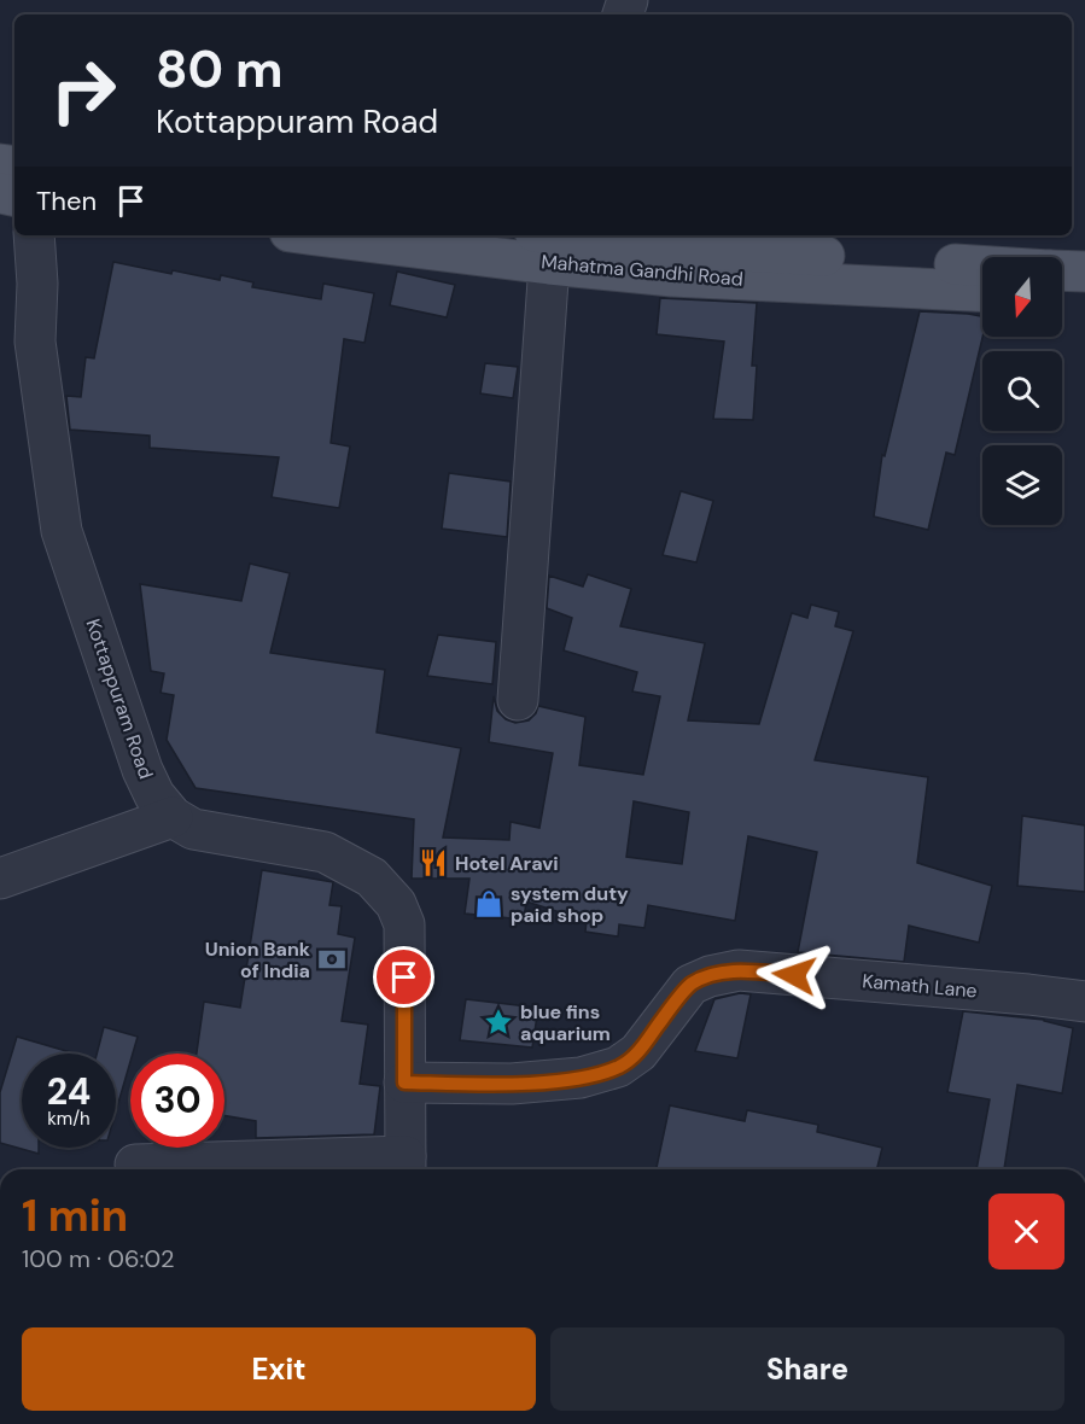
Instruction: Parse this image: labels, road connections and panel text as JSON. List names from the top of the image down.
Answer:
{
  "streets": {
    "main road": ["Mahatma Gandhi Road"],
    "street": ["Kottappuram Road", "Kamath Lane"]
  },
  "crossings": [
    ["Kottappuram Road", "Kamath Lane"]
  ],
  "places": {
    "restaurant": ["Hotel Aravi"],
    "shop": ["system duty paid shop"],
    "bank": ["Union Bank of India"],
    "place": ["blue fins aquarium"]
  },
  "north": "bottom",
  "page": {
    "turn": ["80 m", "Kottappuram Road"],
    "then": "Then",
    "speed": "24 km/h",
    "limit": "30",
    "heading": ["1 min", "100 m · 06:02"],
    "buttons": ["Exit", "Share"]
  }
}
